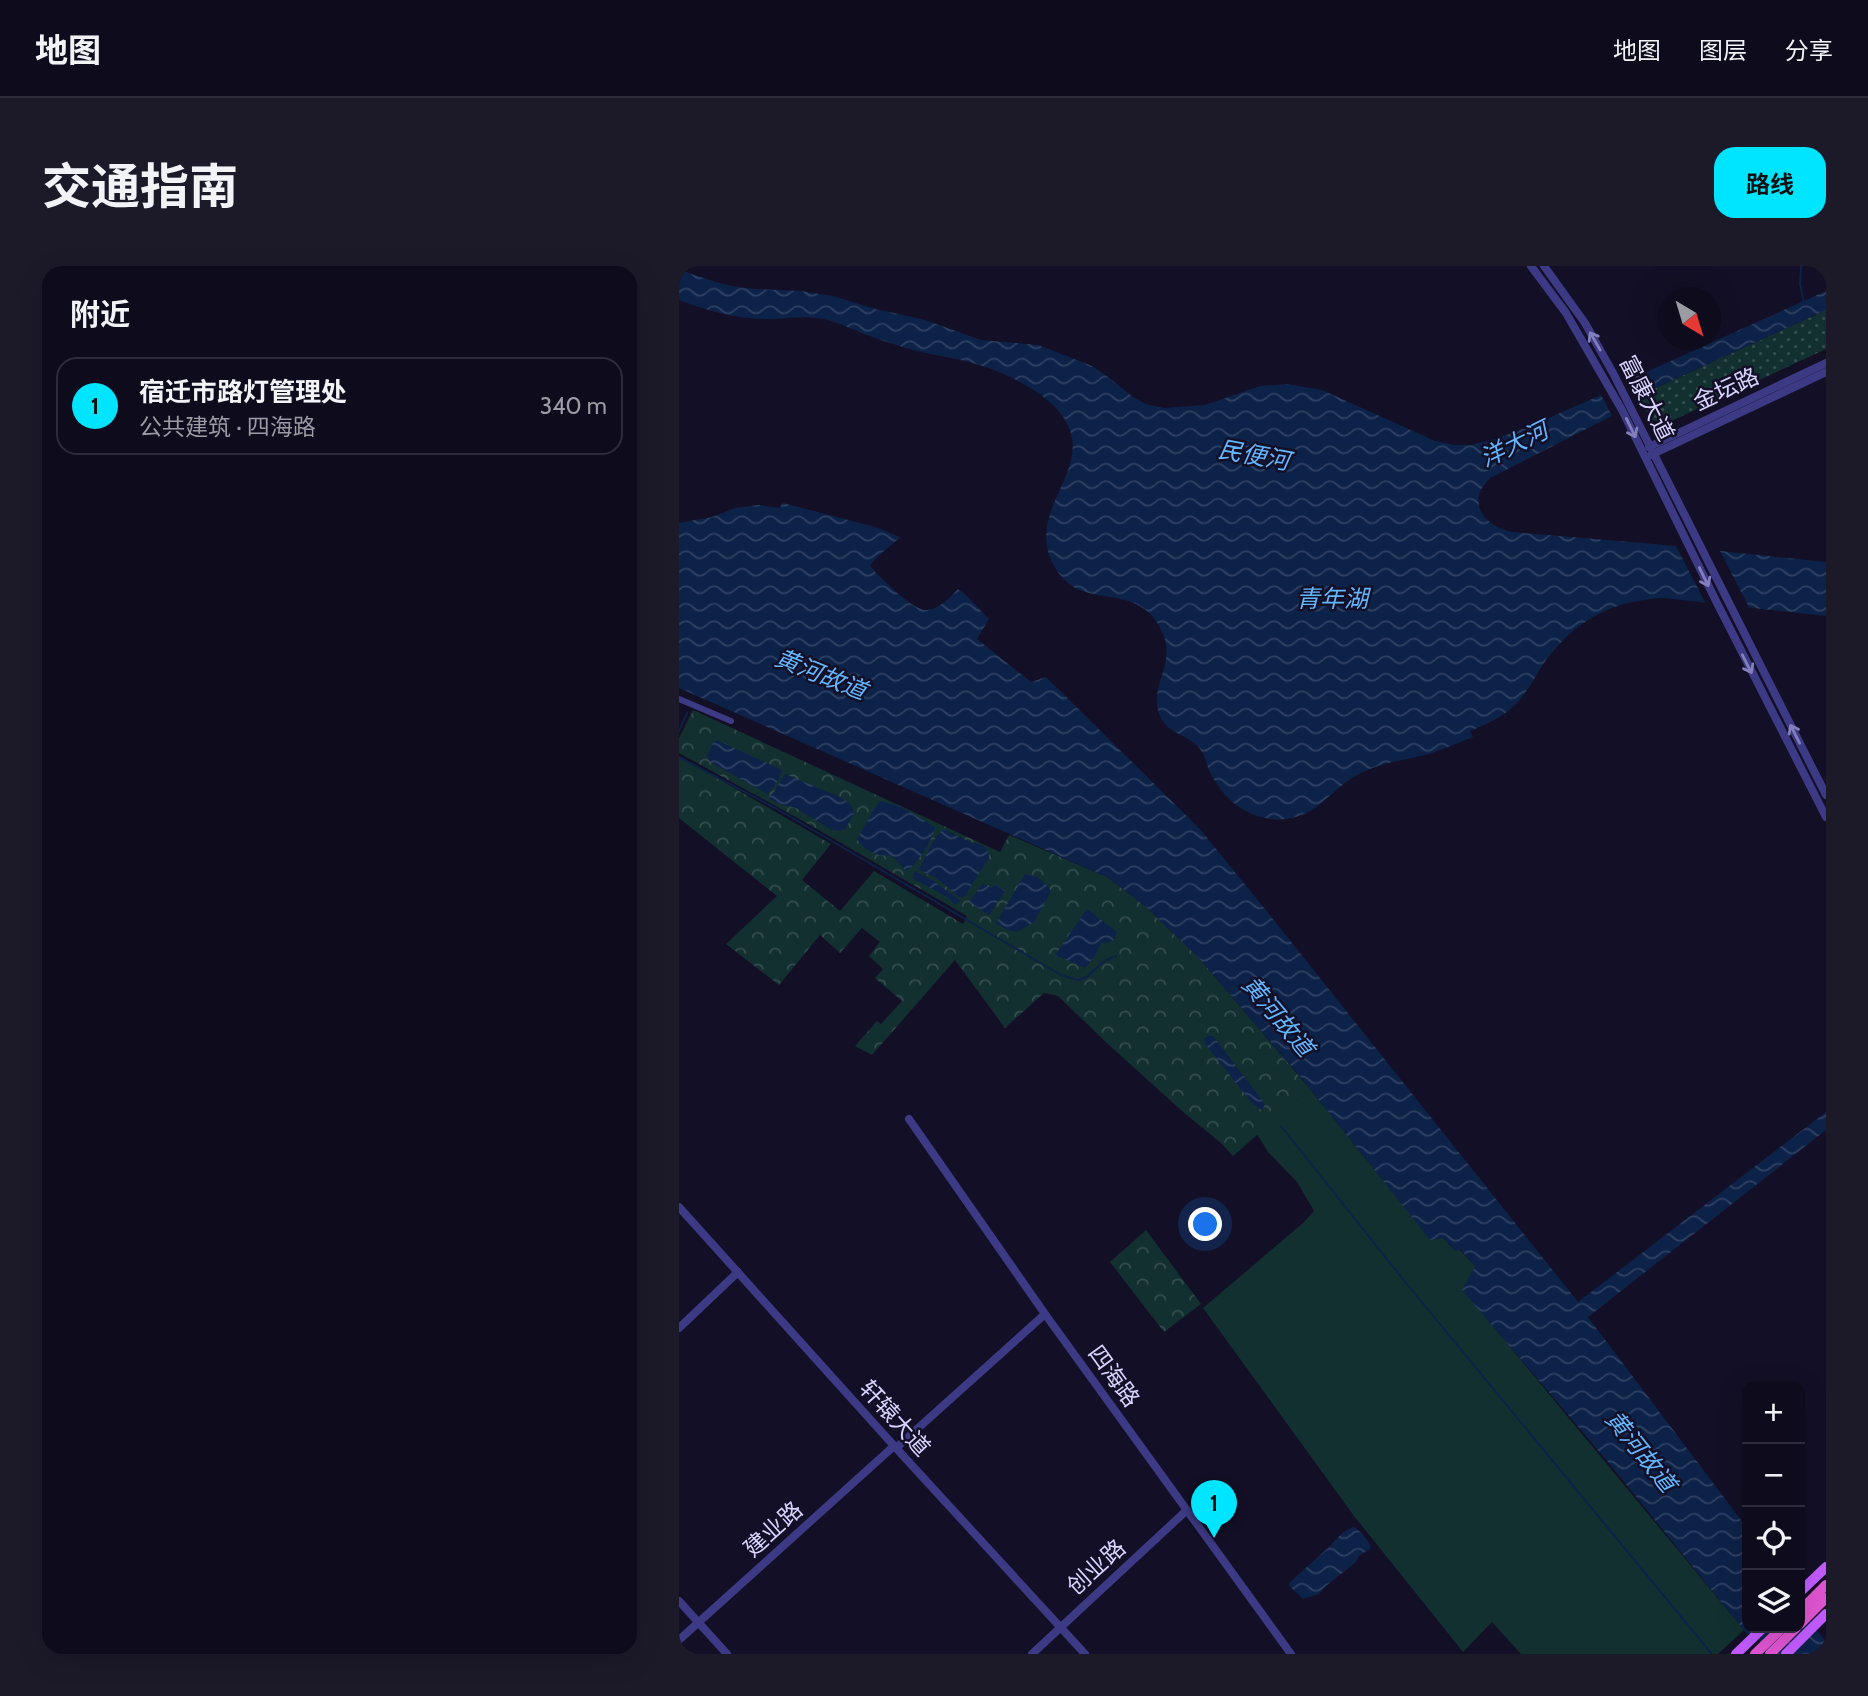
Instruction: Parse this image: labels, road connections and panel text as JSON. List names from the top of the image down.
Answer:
{
  "streets": {
    "street": [
      "金坛路",
      "富康大道",
      "四海路",
      "轩辕大道",
      "建业路",
      "创业路"
    ]
  },
  "crossings": [
    ["金坛路", "富康大道"],
    ["四海路", "建业路"],
    ["四海路", "创业路"],
    ["轩辕大道", "建业路"],
    ["轩辕大道", "创业路"]
  ],
  "water": [
    "洋大河",
    "民便河",
    "青年湖",
    "黄河故道"
  ],
  "north": "bottom right",
  "page": {
    "header": "地图",
    "nav": ["地图", "图层", "分享"],
    "title": "交通指南",
    "buttons": "路线",
    "heading": "附近",
    "list": [
      {
        "mark": "1",
        "name": "宿迁市路灯管理处",
        "note": "公共建筑 · 四海路",
        "value": "340 m"
      }
    ],
    "map_buttons": ["+", "−"],
    "pins": "1"
  }
}
